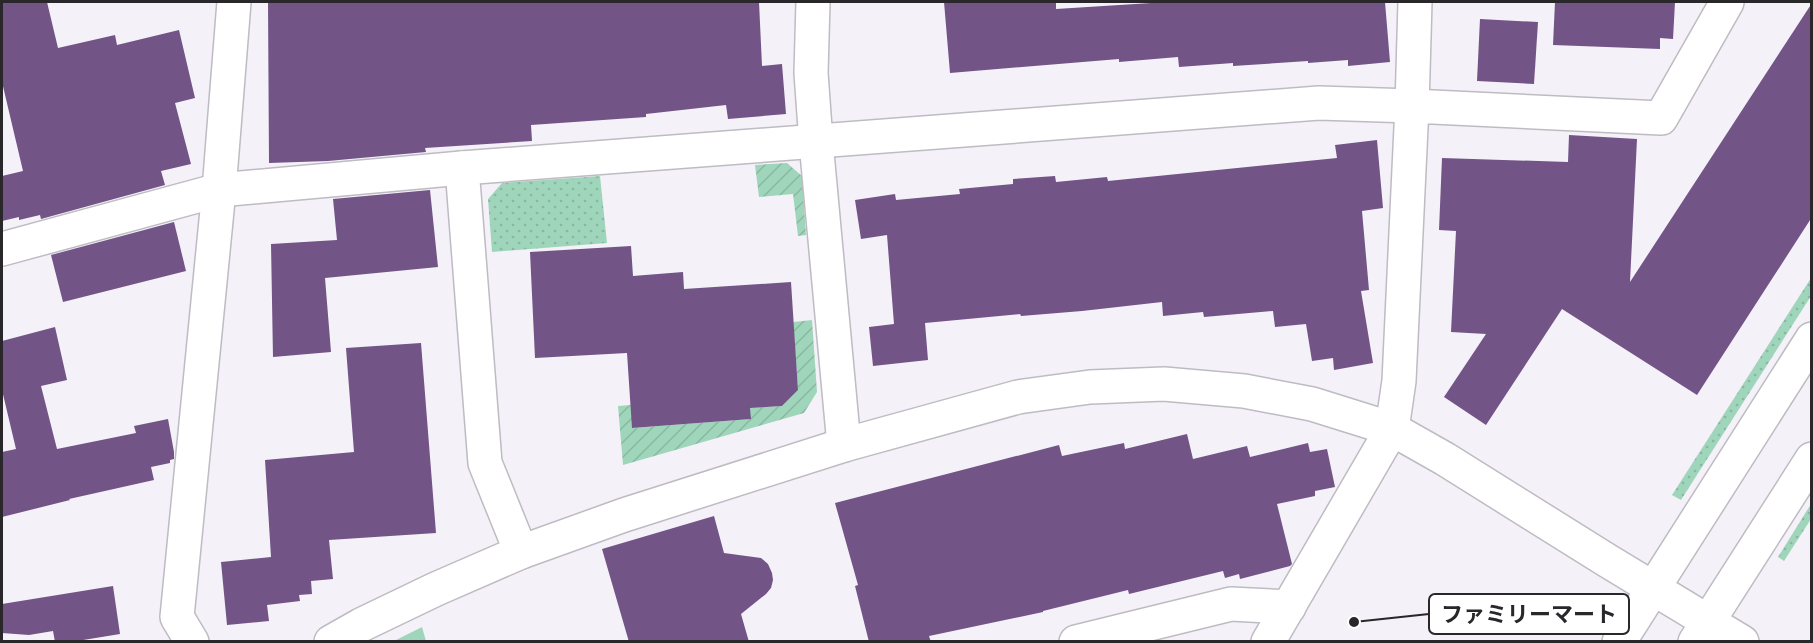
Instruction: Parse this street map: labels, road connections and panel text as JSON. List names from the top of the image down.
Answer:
{
  "places": ["ファミリーマート"]
}
